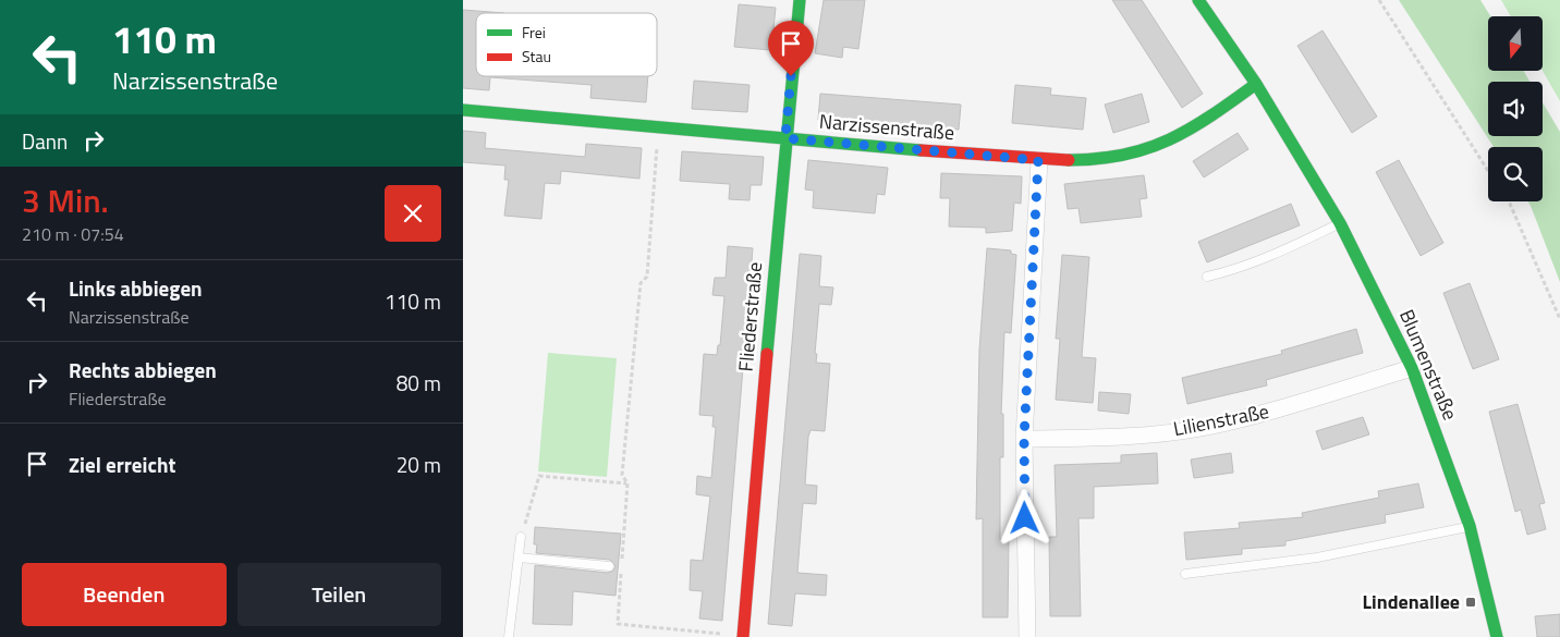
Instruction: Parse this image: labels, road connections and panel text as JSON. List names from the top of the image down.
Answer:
{
  "streets": {
    "street": [
      "Narzissenstraße",
      "Fliederstraße",
      "Blumenstraße",
      "Lilienstraße"
    ]
  },
  "crossings": [
    ["Narzissenstraße", "Fliederstraße"],
    ["Narzissenstraße", "Blumenstraße"],
    ["Blumenstraße", "Lilienstraße"]
  ],
  "places": {
    "transit": ["Lindenallee"]
  },
  "legend": ["Frei", "Stau"],
  "north": "bottom",
  "page": {
    "turn": ["110 m", "Narzissenstraße"],
    "then": "Dann",
    "heading": ["3 Min.", "210 m · 07:54"],
    "list": [
      {
        "name": "Links abbiegen",
        "note": "Narzissenstraße",
        "value": "110 m"
      },
      {
        "name": "Rechts abbiegen",
        "note": "Fliederstraße",
        "value": "80 m"
      },
      {
        "name": "Ziel erreicht",
        "value": "20 m"
      }
    ],
    "buttons": ["Beenden", "Teilen"]
  }
}
